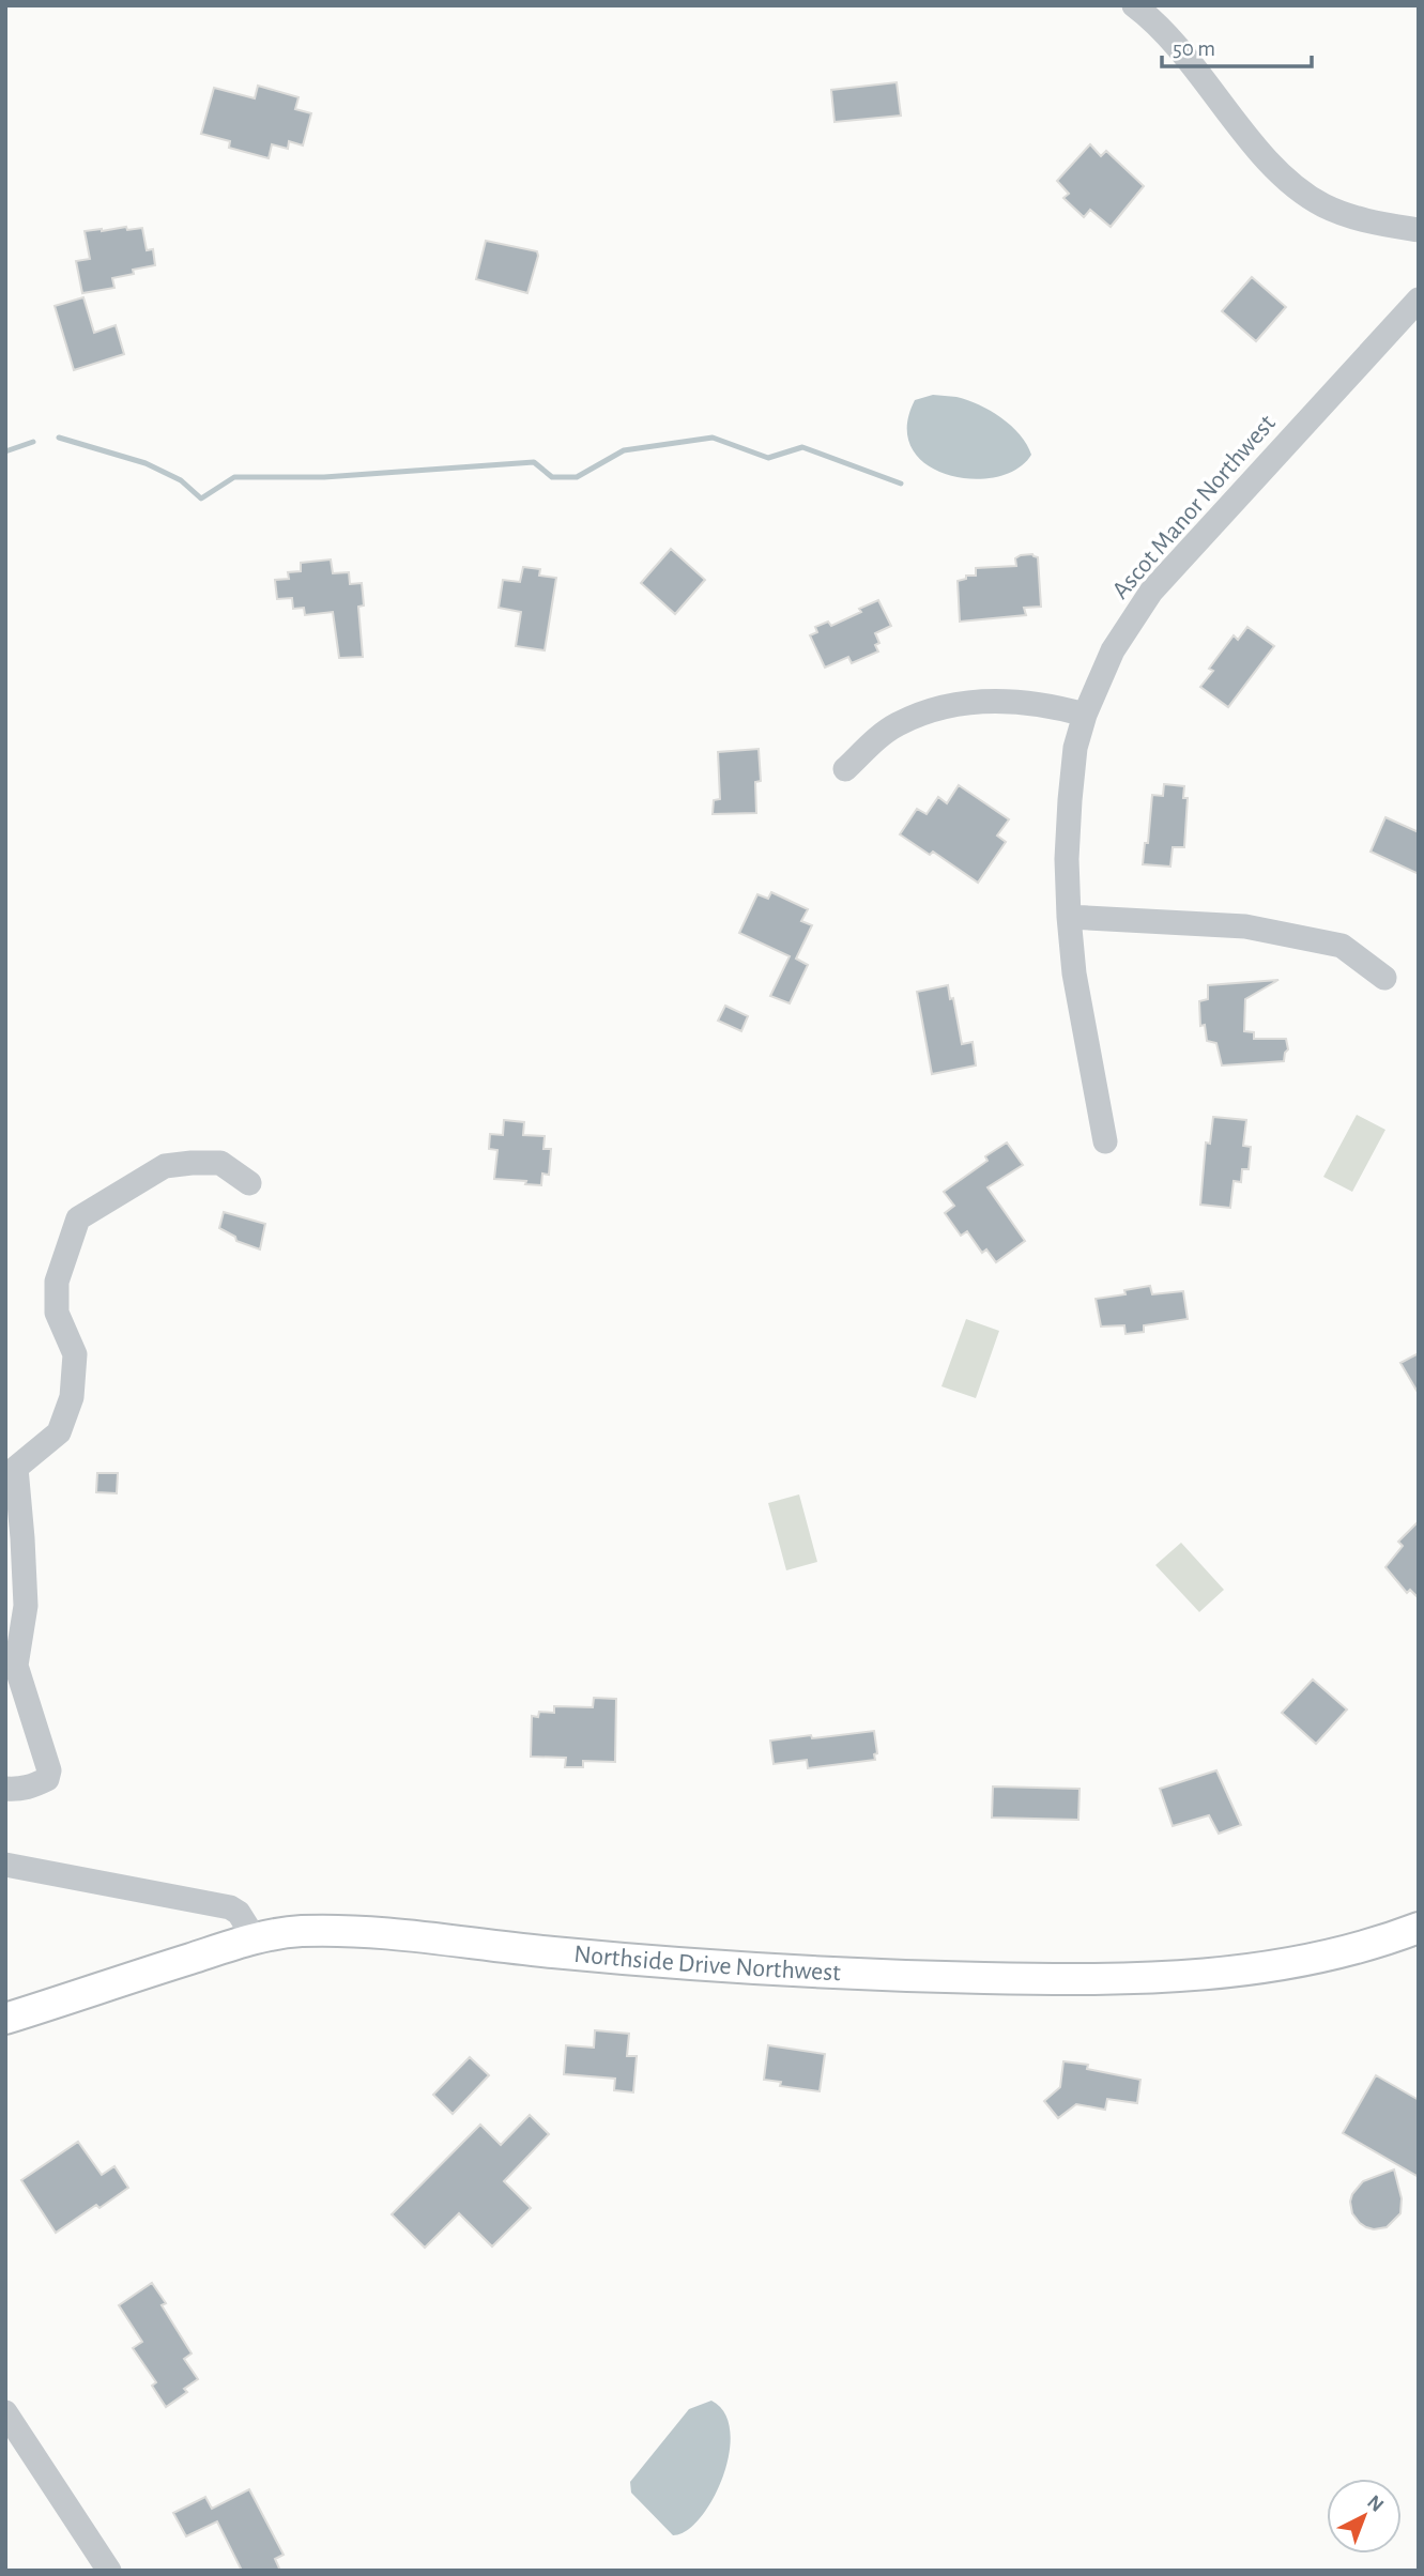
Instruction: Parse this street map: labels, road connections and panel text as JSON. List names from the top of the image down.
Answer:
{
  "streets": {
    "main road": ["Northside Drive Northwest"],
    "street": ["Ascot Manor Northwest"]
  },
  "scale_bar": "50 m",
  "north": "top right"
}
